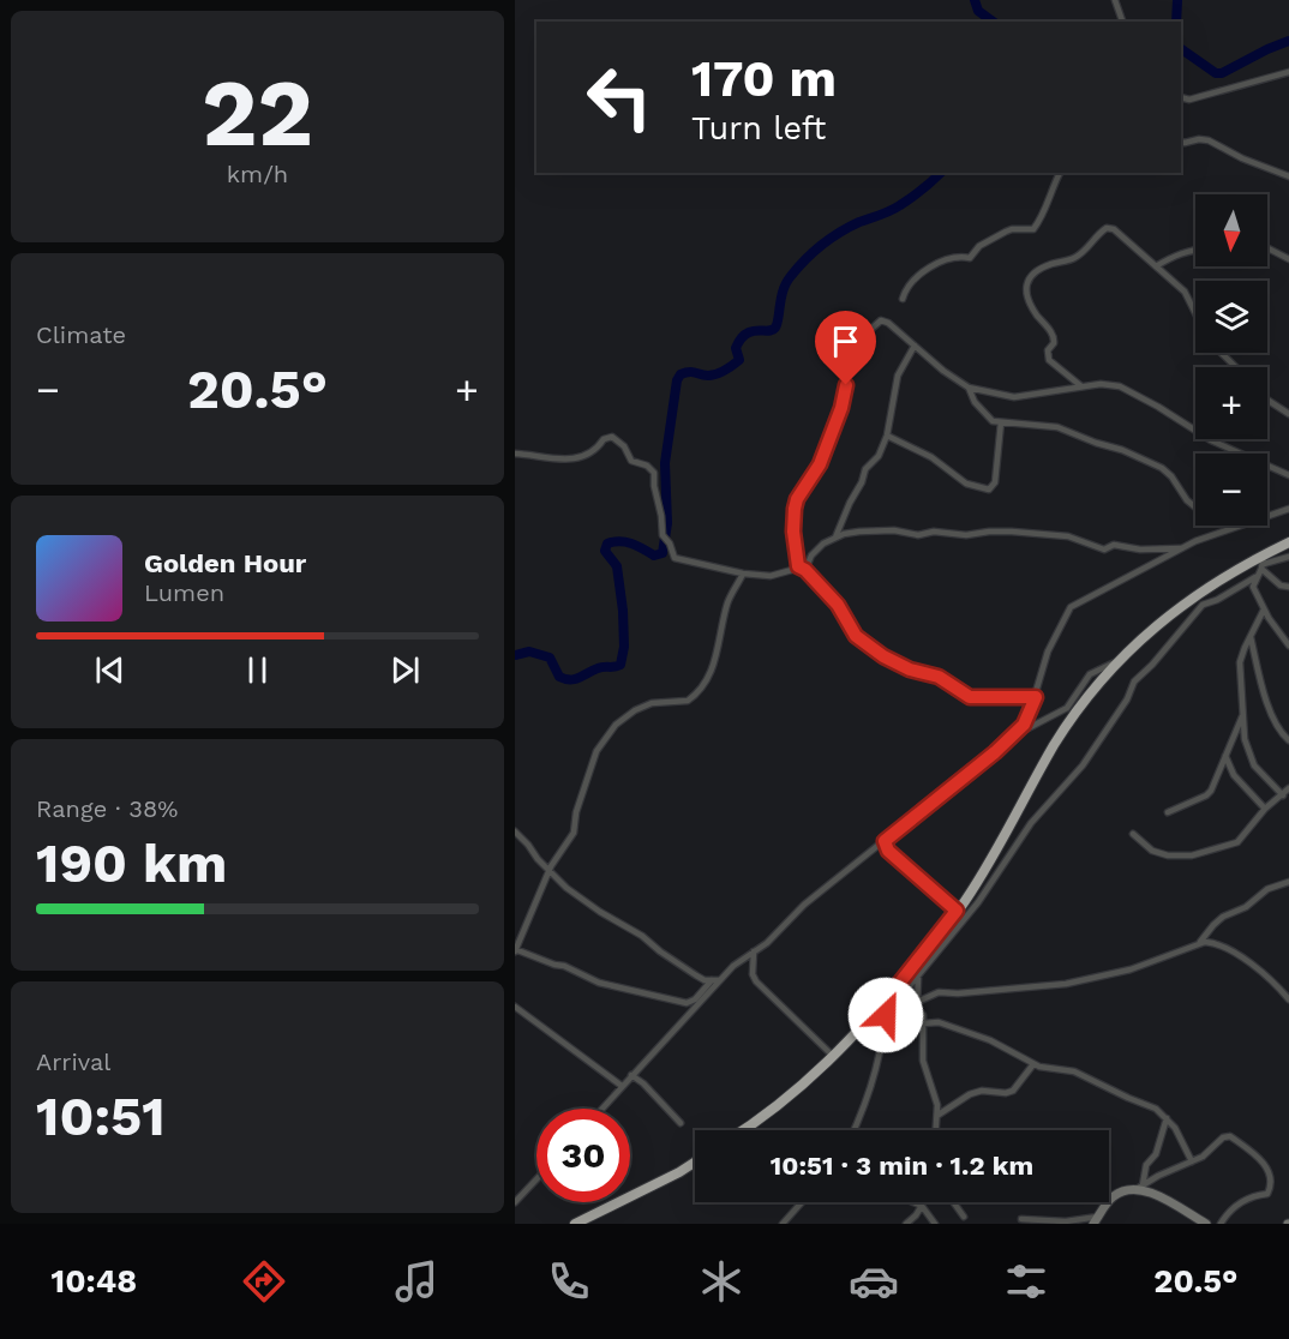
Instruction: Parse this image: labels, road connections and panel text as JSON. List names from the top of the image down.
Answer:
{
  "north": "bottom",
  "page": {
    "tile": [
      ["22", "km/h"],
      "Climate",
      ["Range · 38%", "190 km"],
      ["Arrival", "10:51"]
    ],
    "turn": ["170 m", "Turn left"],
    "map_buttons": ["+", "−"],
    "heat": ["−", "20.5°", "+"],
    "song": ["Golden Hour", "Lumen"],
    "limit": "30",
    "trip": "10:51 · 3 min · 1.2 km",
    "tabs": ["10:48", "20.5°"]
  }
}
